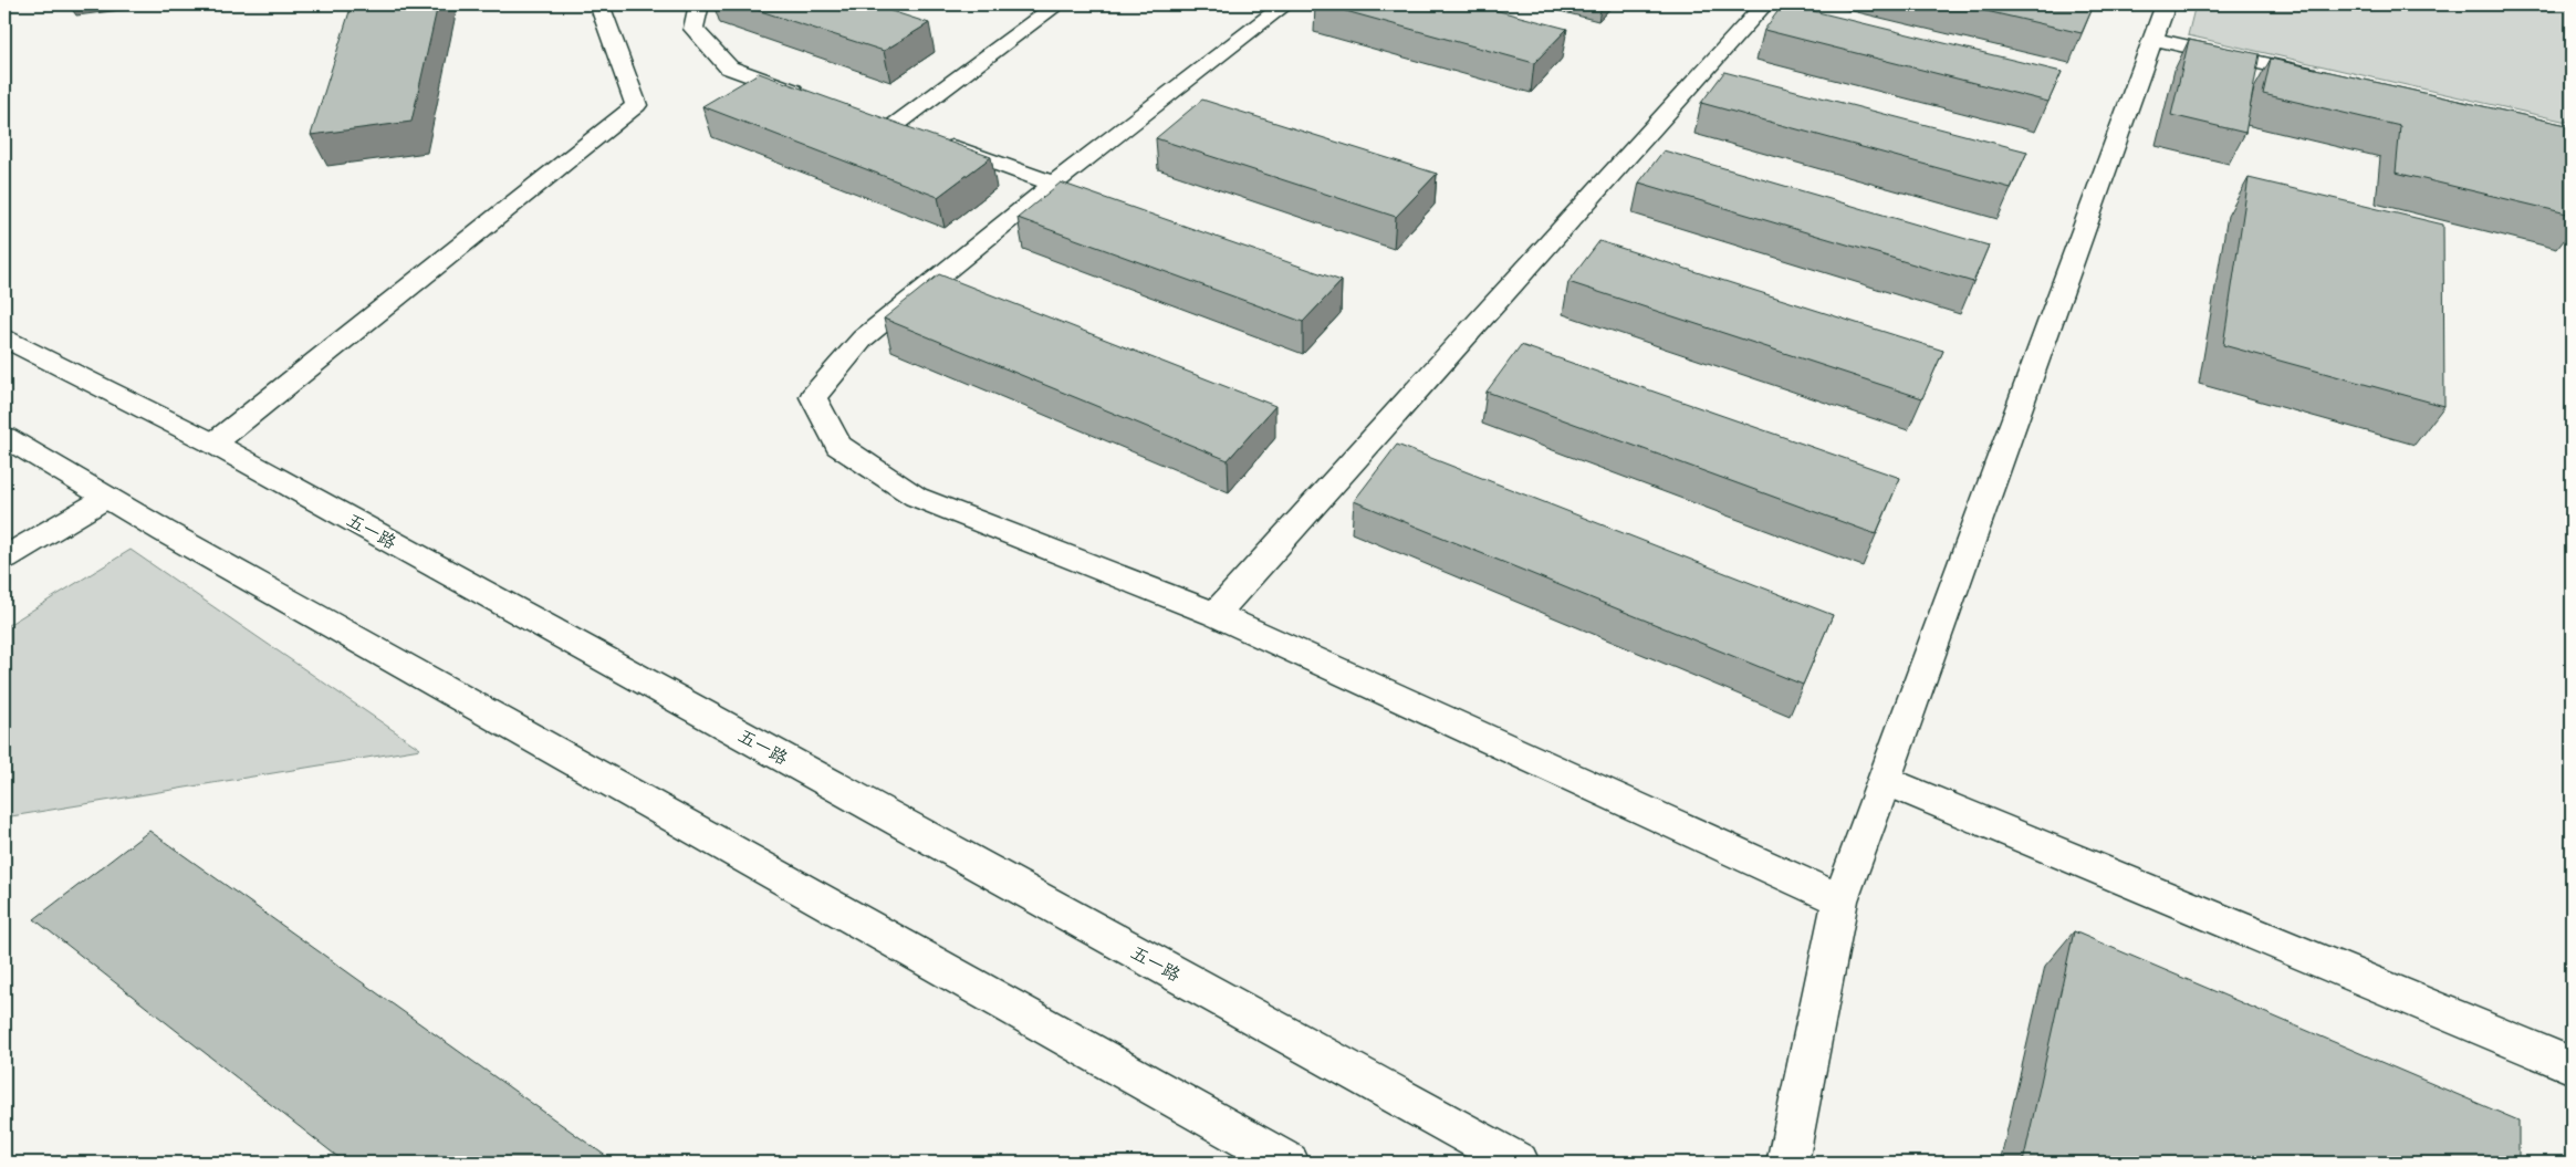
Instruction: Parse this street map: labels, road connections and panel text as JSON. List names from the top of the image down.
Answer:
{
  "streets": {
    "street": ["五一路"]
  }
}
